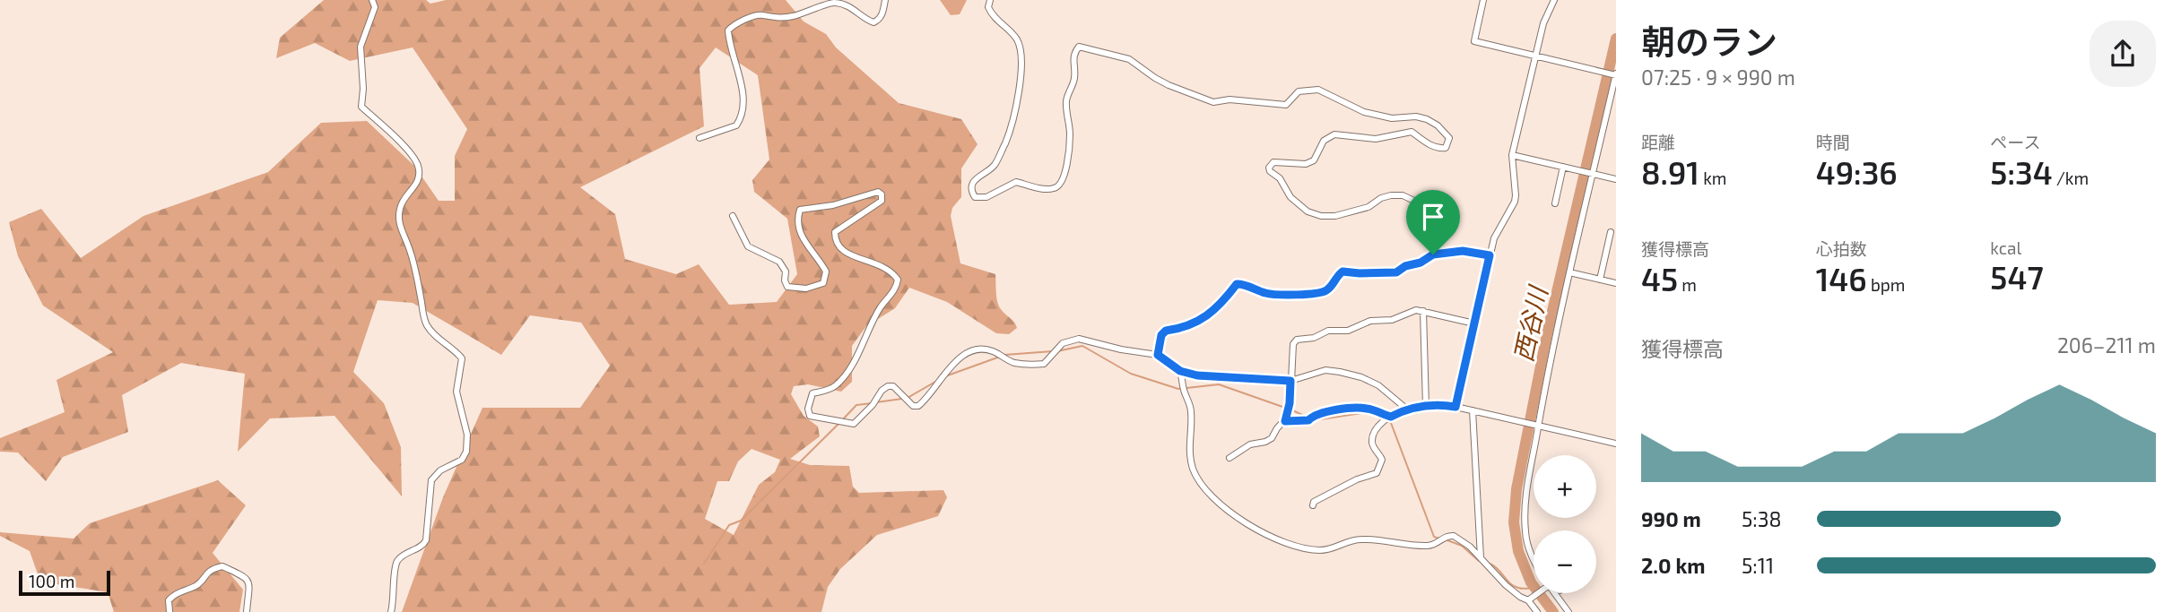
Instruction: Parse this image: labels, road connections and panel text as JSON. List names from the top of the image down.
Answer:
{
  "water": ["西谷川"],
  "scale_bar": "100 m",
  "page": {
    "heading": ["朝のラン", "07:25 · 9 × 990 m"],
    "stats": [
      ["距離", "8.91 km"],
      ["時間", "49:36"],
      ["ペース", "5:34 /km"],
      ["獲得標高", "45 m"],
      ["心拍数", "146 bpm"],
      ["kcal", "547"]
    ],
    "chart": ["獲得標高", "206–211 m"],
    "map_buttons": ["+", "−"],
    "list": [
      {
        "name": "990 m",
        "note": "5:38"
      },
      {
        "name": "2.0 km",
        "note": "5:11"
      }
    ],
    "scale": "100 m"
  }
}
